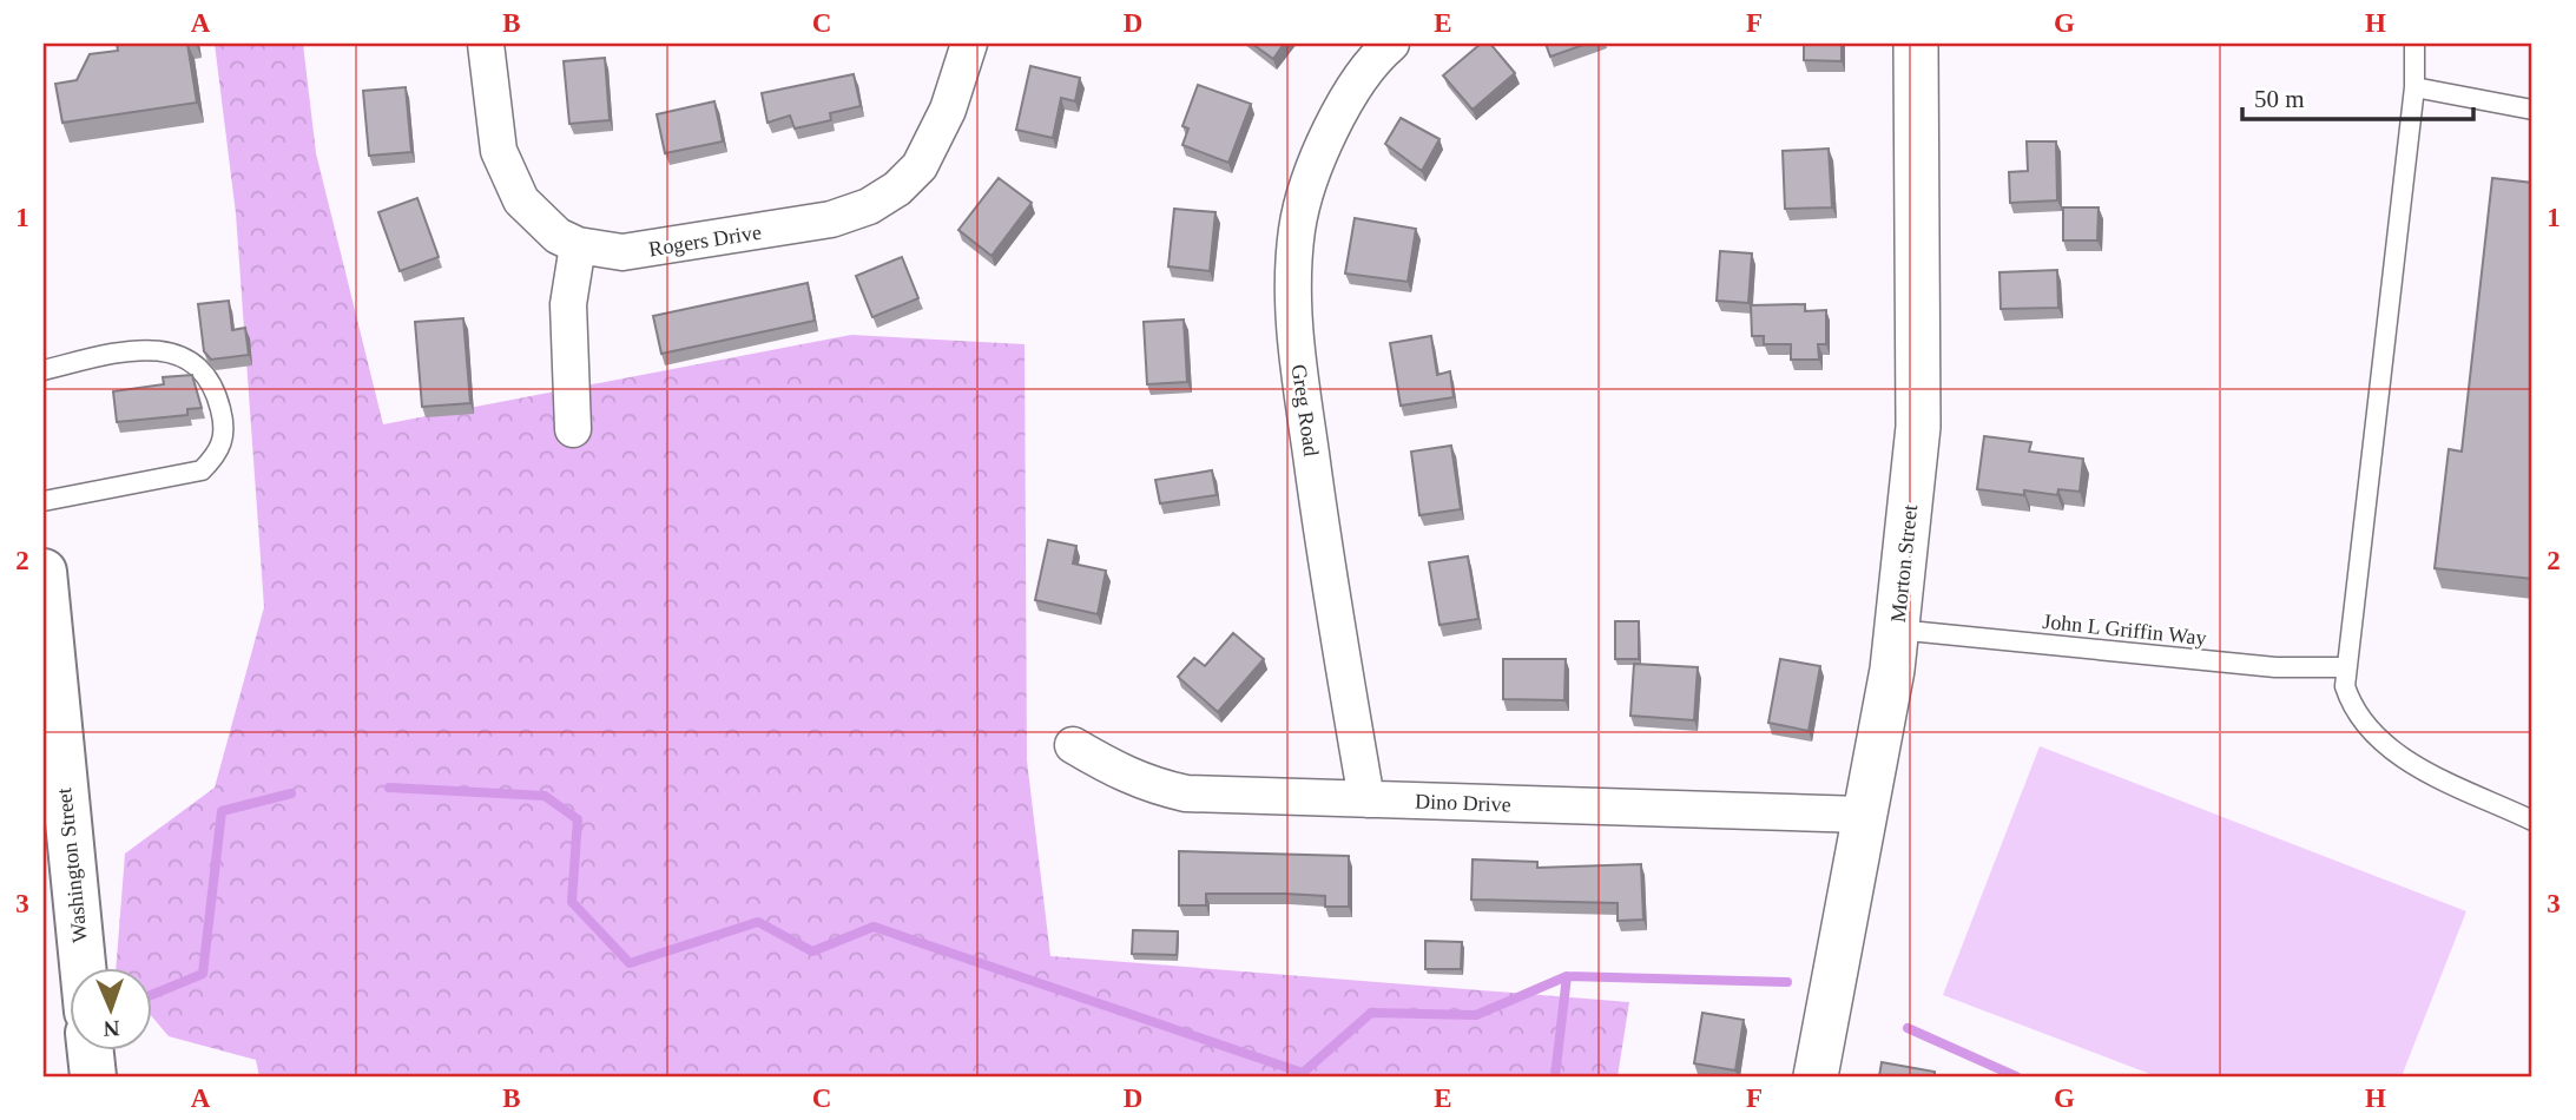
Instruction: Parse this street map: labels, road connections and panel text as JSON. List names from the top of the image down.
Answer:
{
  "streets": {
    "main road": ["Washington Street"],
    "street": [
      "Rogers Drive",
      "Greg Road",
      "Morton Street",
      "Dino Drive"
    ],
    "lane": ["John L Griffin Way"]
  },
  "crossings": [
    ["Greg Road", "Dino Drive"],
    ["Morton Street", "John L Griffin Way"],
    ["Morton Street", "Dino Drive"]
  ],
  "scale_bar": "50 m",
  "north": "bottom",
  "grid": {
    "columns": [
      "A",
      "B",
      "C",
      "D",
      "E",
      "F",
      "G",
      "H"
    ],
    "rows": ["1", "2", "3"]
  }
}
